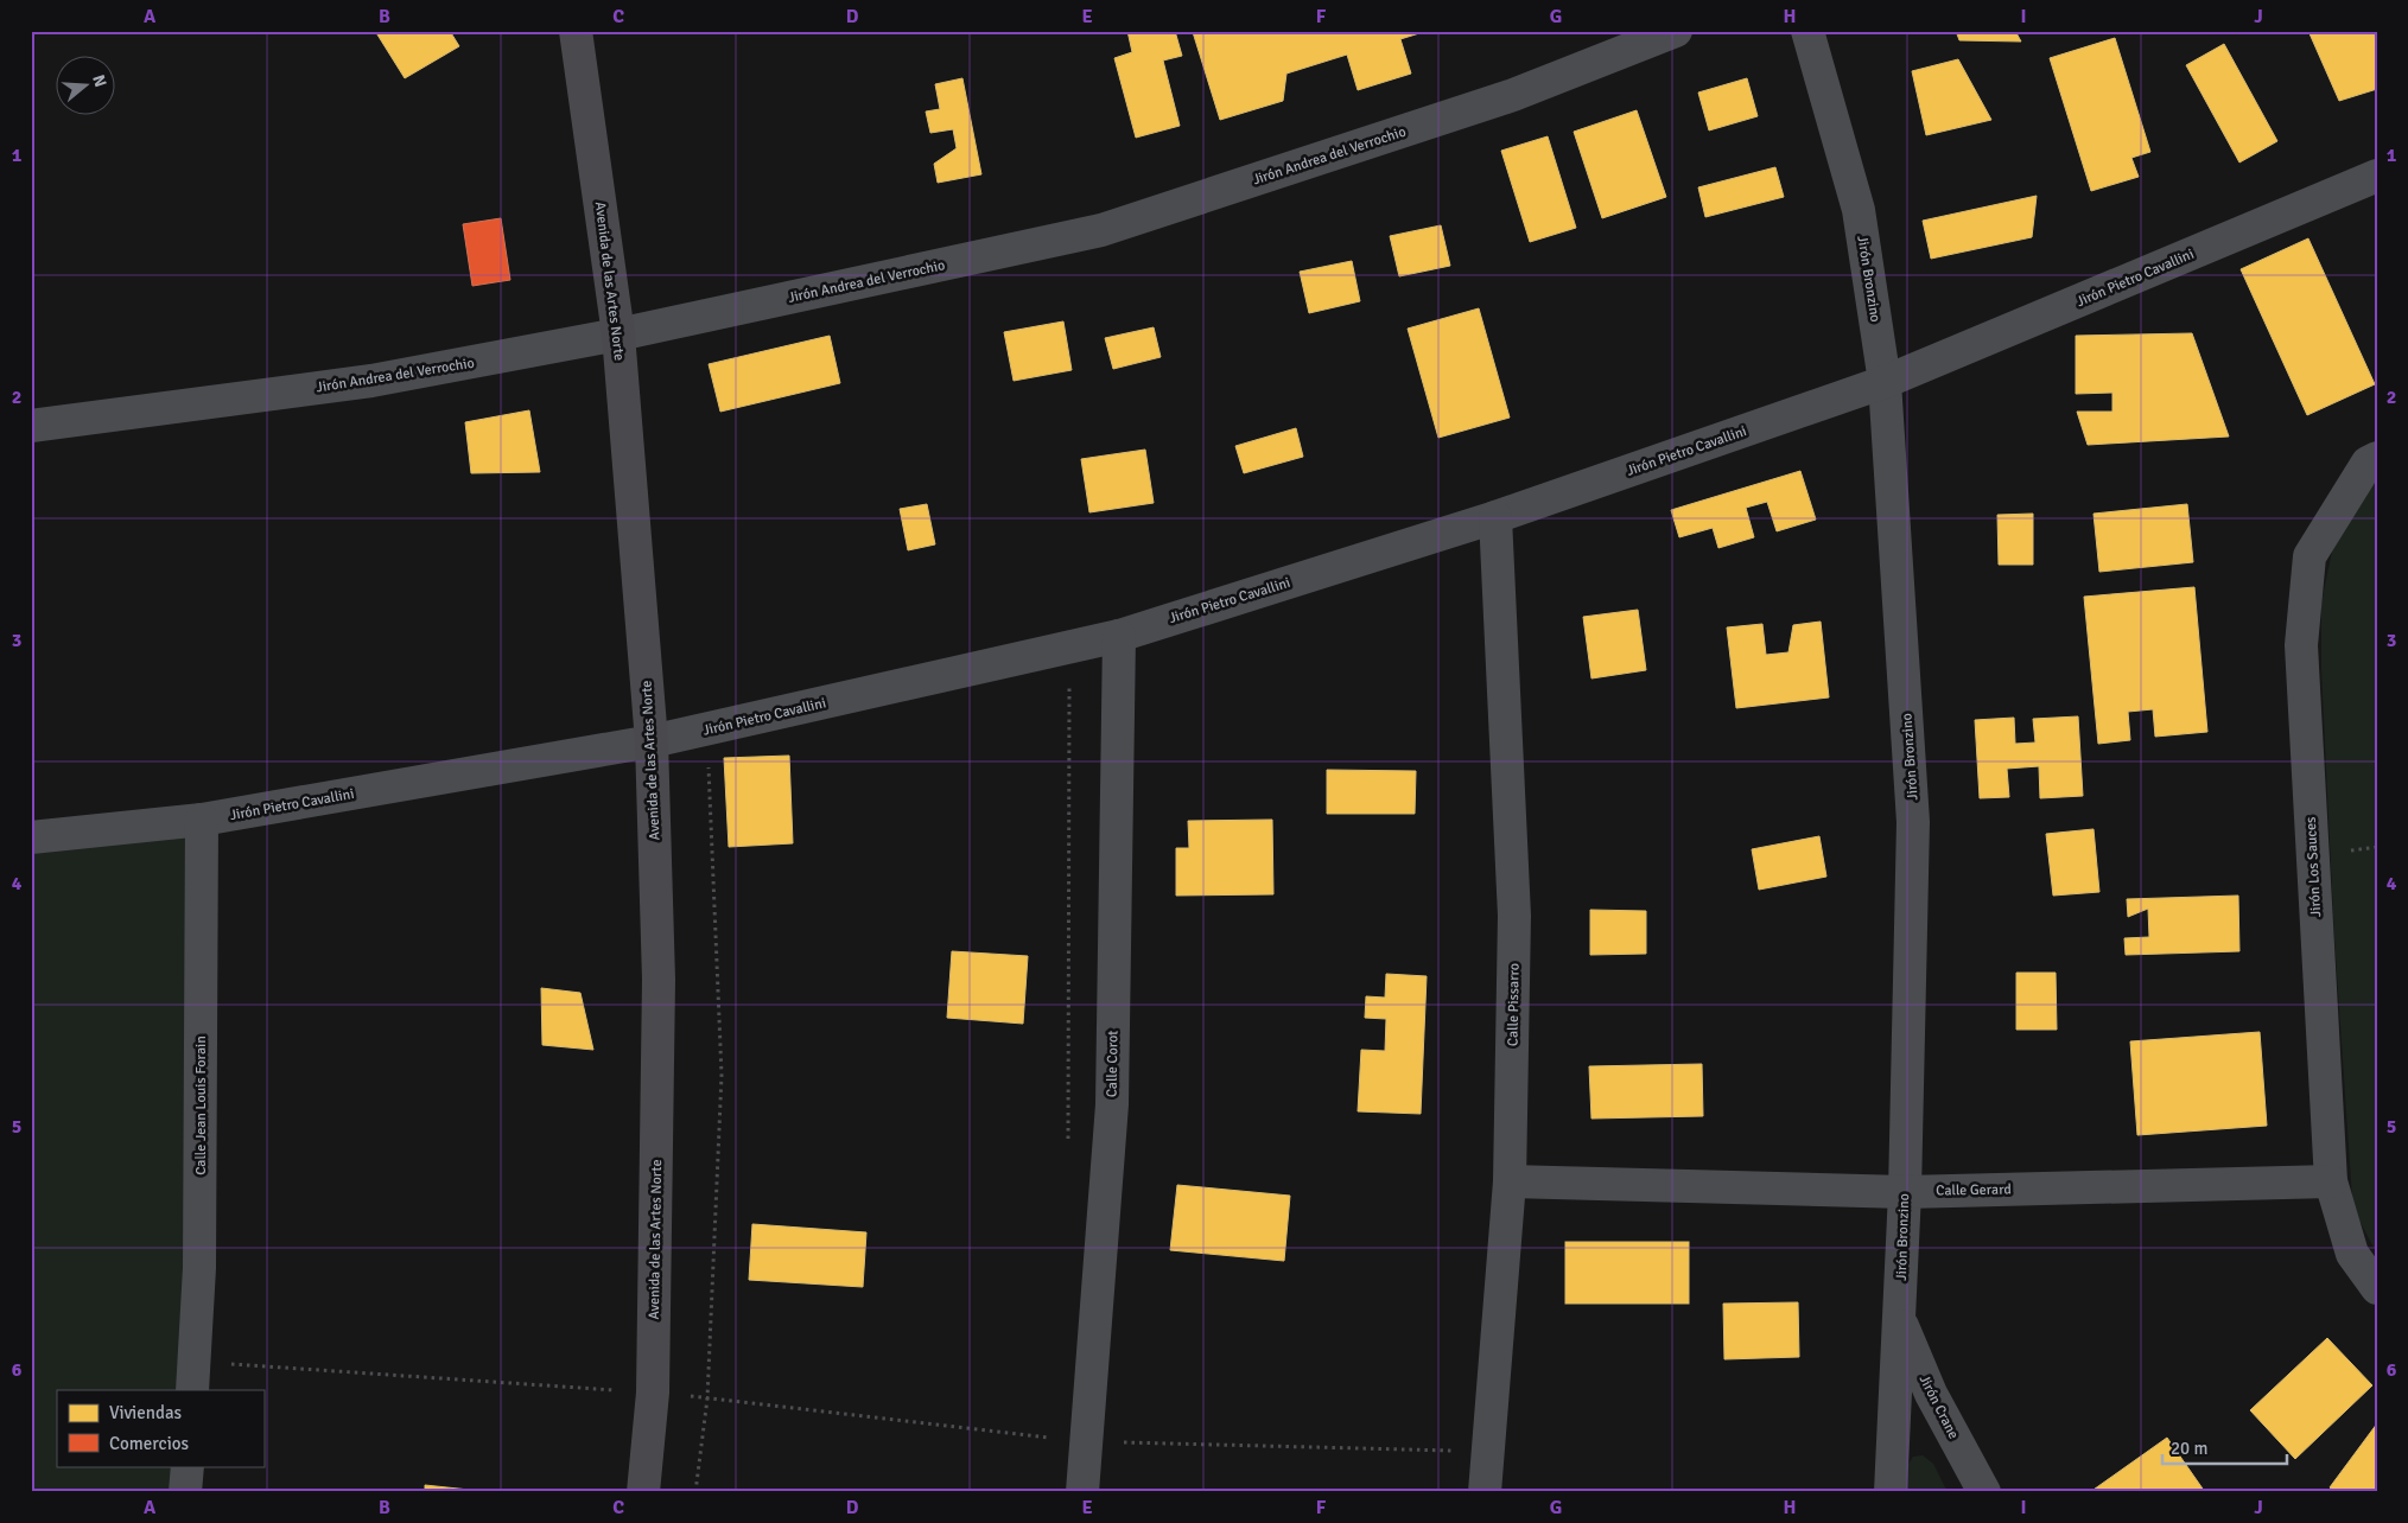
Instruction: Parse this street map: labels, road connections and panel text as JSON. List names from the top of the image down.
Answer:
{
  "streets": {
    "street": [
      "Jirón Andrea del Verrochio",
      "Jirón Pietro Cavallini",
      "Jirón Bronzino",
      "Avenida de las Artes Norte",
      "Jirón Los Sauces",
      "Calle Pissarro",
      "Calle Corot",
      "Calle Jean Louis Forain",
      "Calle Gerard",
      "Jirón Crane"
    ]
  },
  "crossings": [
    ["Jirón Andrea del Verrochio", "Avenida de las Artes Norte"],
    ["Jirón Pietro Cavallini", "Jirón Bronzino"],
    ["Jirón Pietro Cavallini", "Avenida de las Artes Norte"],
    ["Jirón Pietro Cavallini", "Calle Pissarro"],
    ["Jirón Pietro Cavallini", "Calle Corot"],
    ["Jirón Pietro Cavallini", "Calle Jean Louis Forain"],
    ["Jirón Bronzino", "Calle Gerard"],
    ["Jirón Bronzino", "Jirón Crane"],
    ["Jirón Los Sauces", "Calle Gerard"],
    ["Calle Pissarro", "Calle Gerard"]
  ],
  "legend": ["Viviendas", "Comercios"],
  "scale_bar": "20 m",
  "north": "right",
  "grid": {
    "columns": [
      "A",
      "B",
      "C",
      "D",
      "E",
      "F",
      "G",
      "H",
      "I",
      "J"
    ],
    "rows": [
      "1",
      "2",
      "3",
      "4",
      "5",
      "6"
    ]
  }
}
